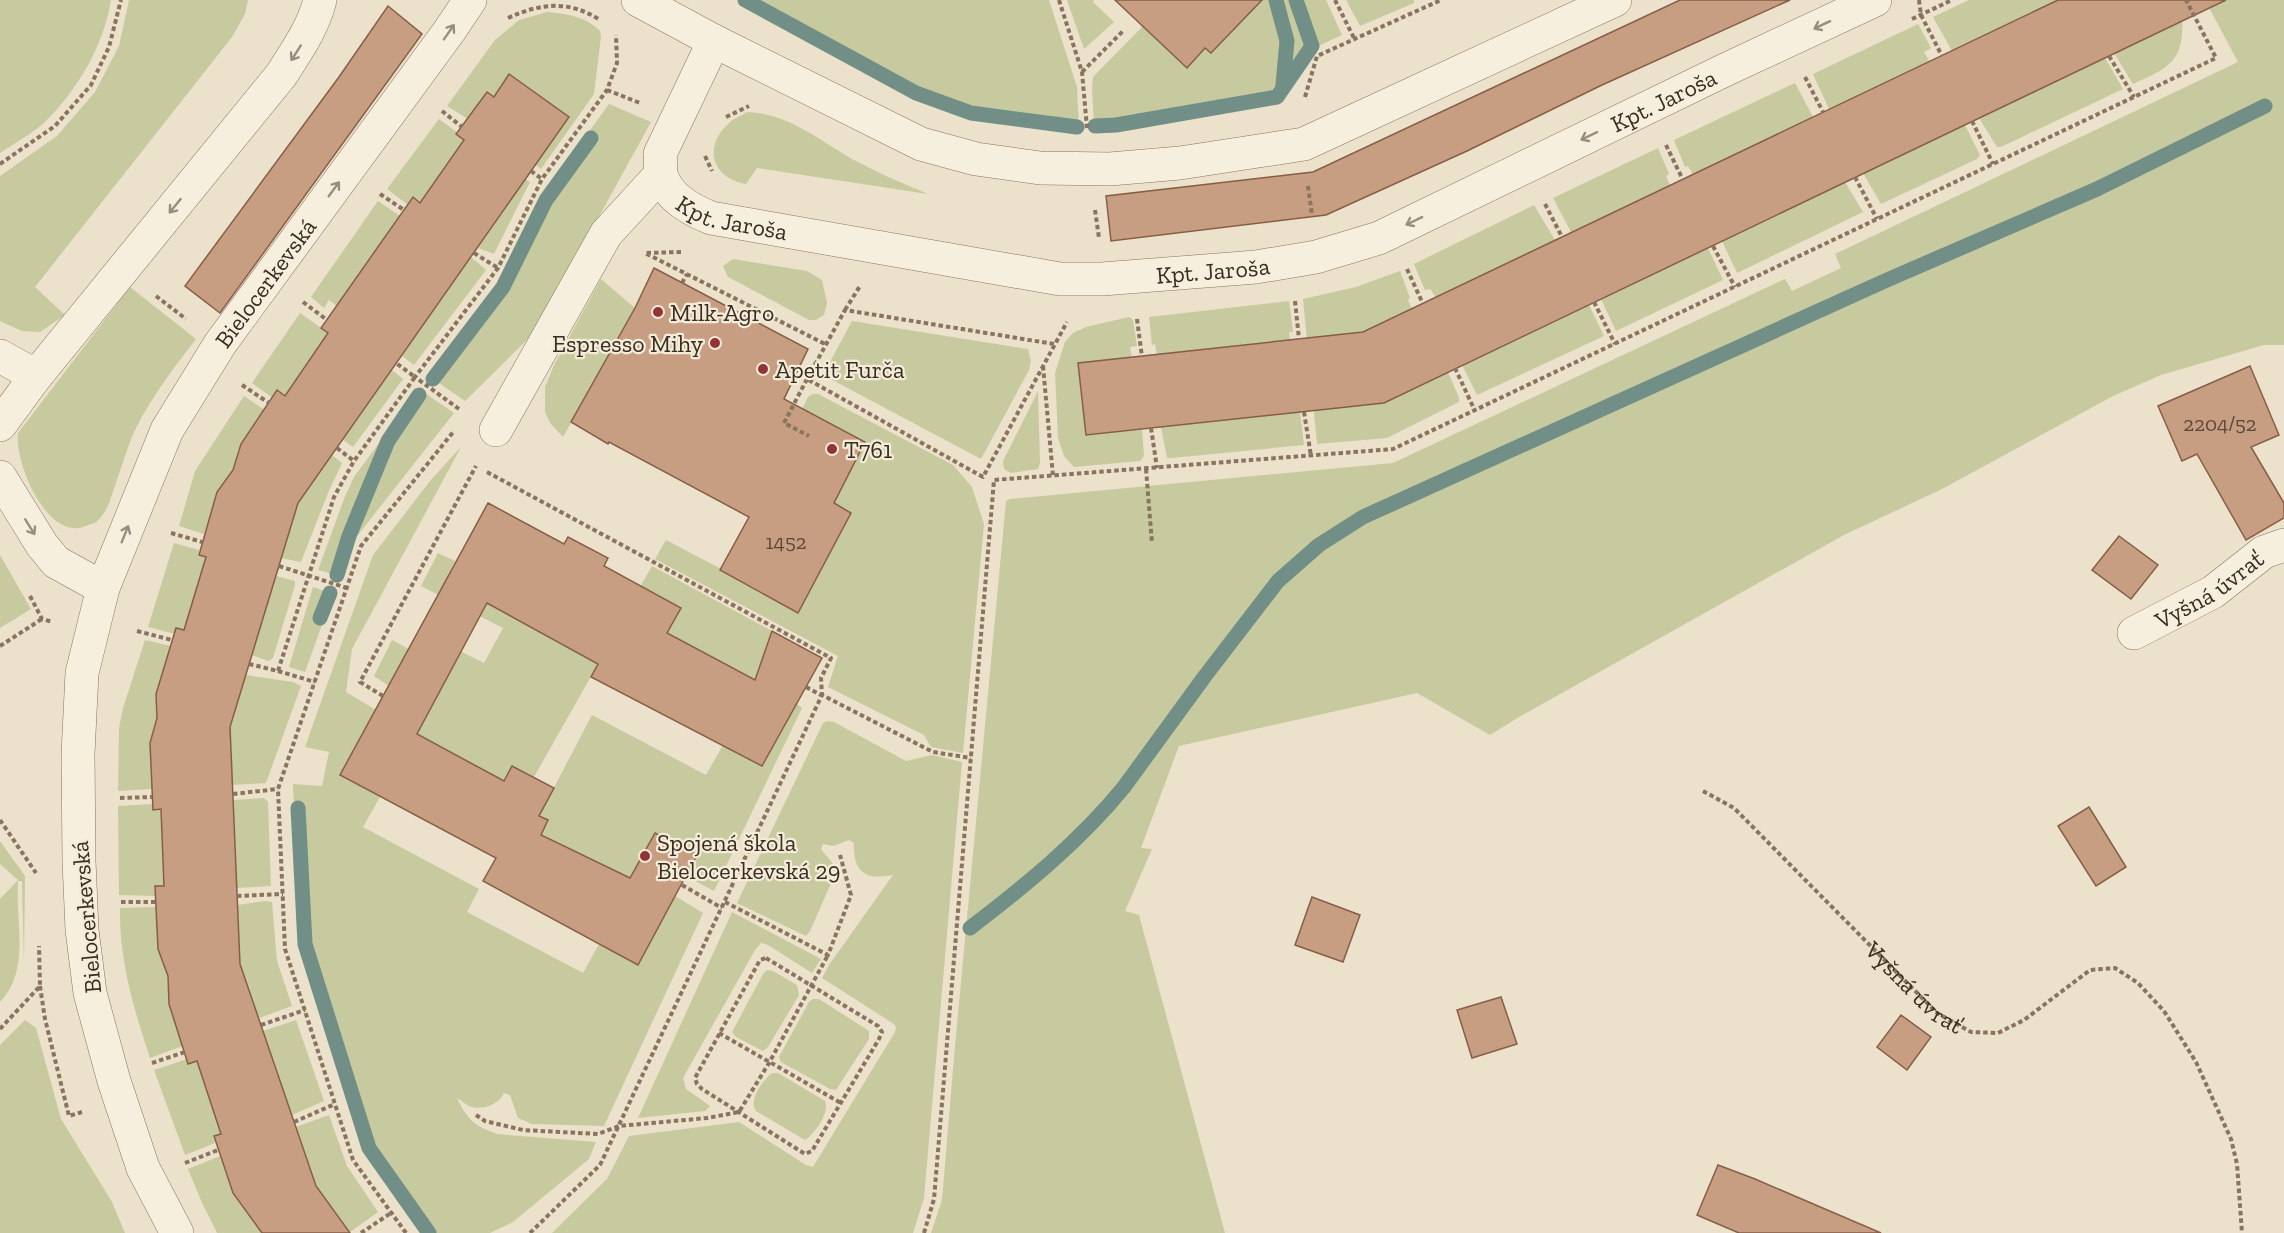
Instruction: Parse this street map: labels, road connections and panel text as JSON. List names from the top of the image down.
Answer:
{
  "streets": {
    "street": ["Kpt. Jaroša", "Bielocerkevská", "Vyšná úvrať"]
  },
  "places": [
    "Milk-Agro",
    "Espresso Mihy",
    "Apetit Furča",
    "T761",
    "Spojená škola Bielocerkevská 29"
  ],
  "house_numbers": ["2204/52", "1452"]
}
